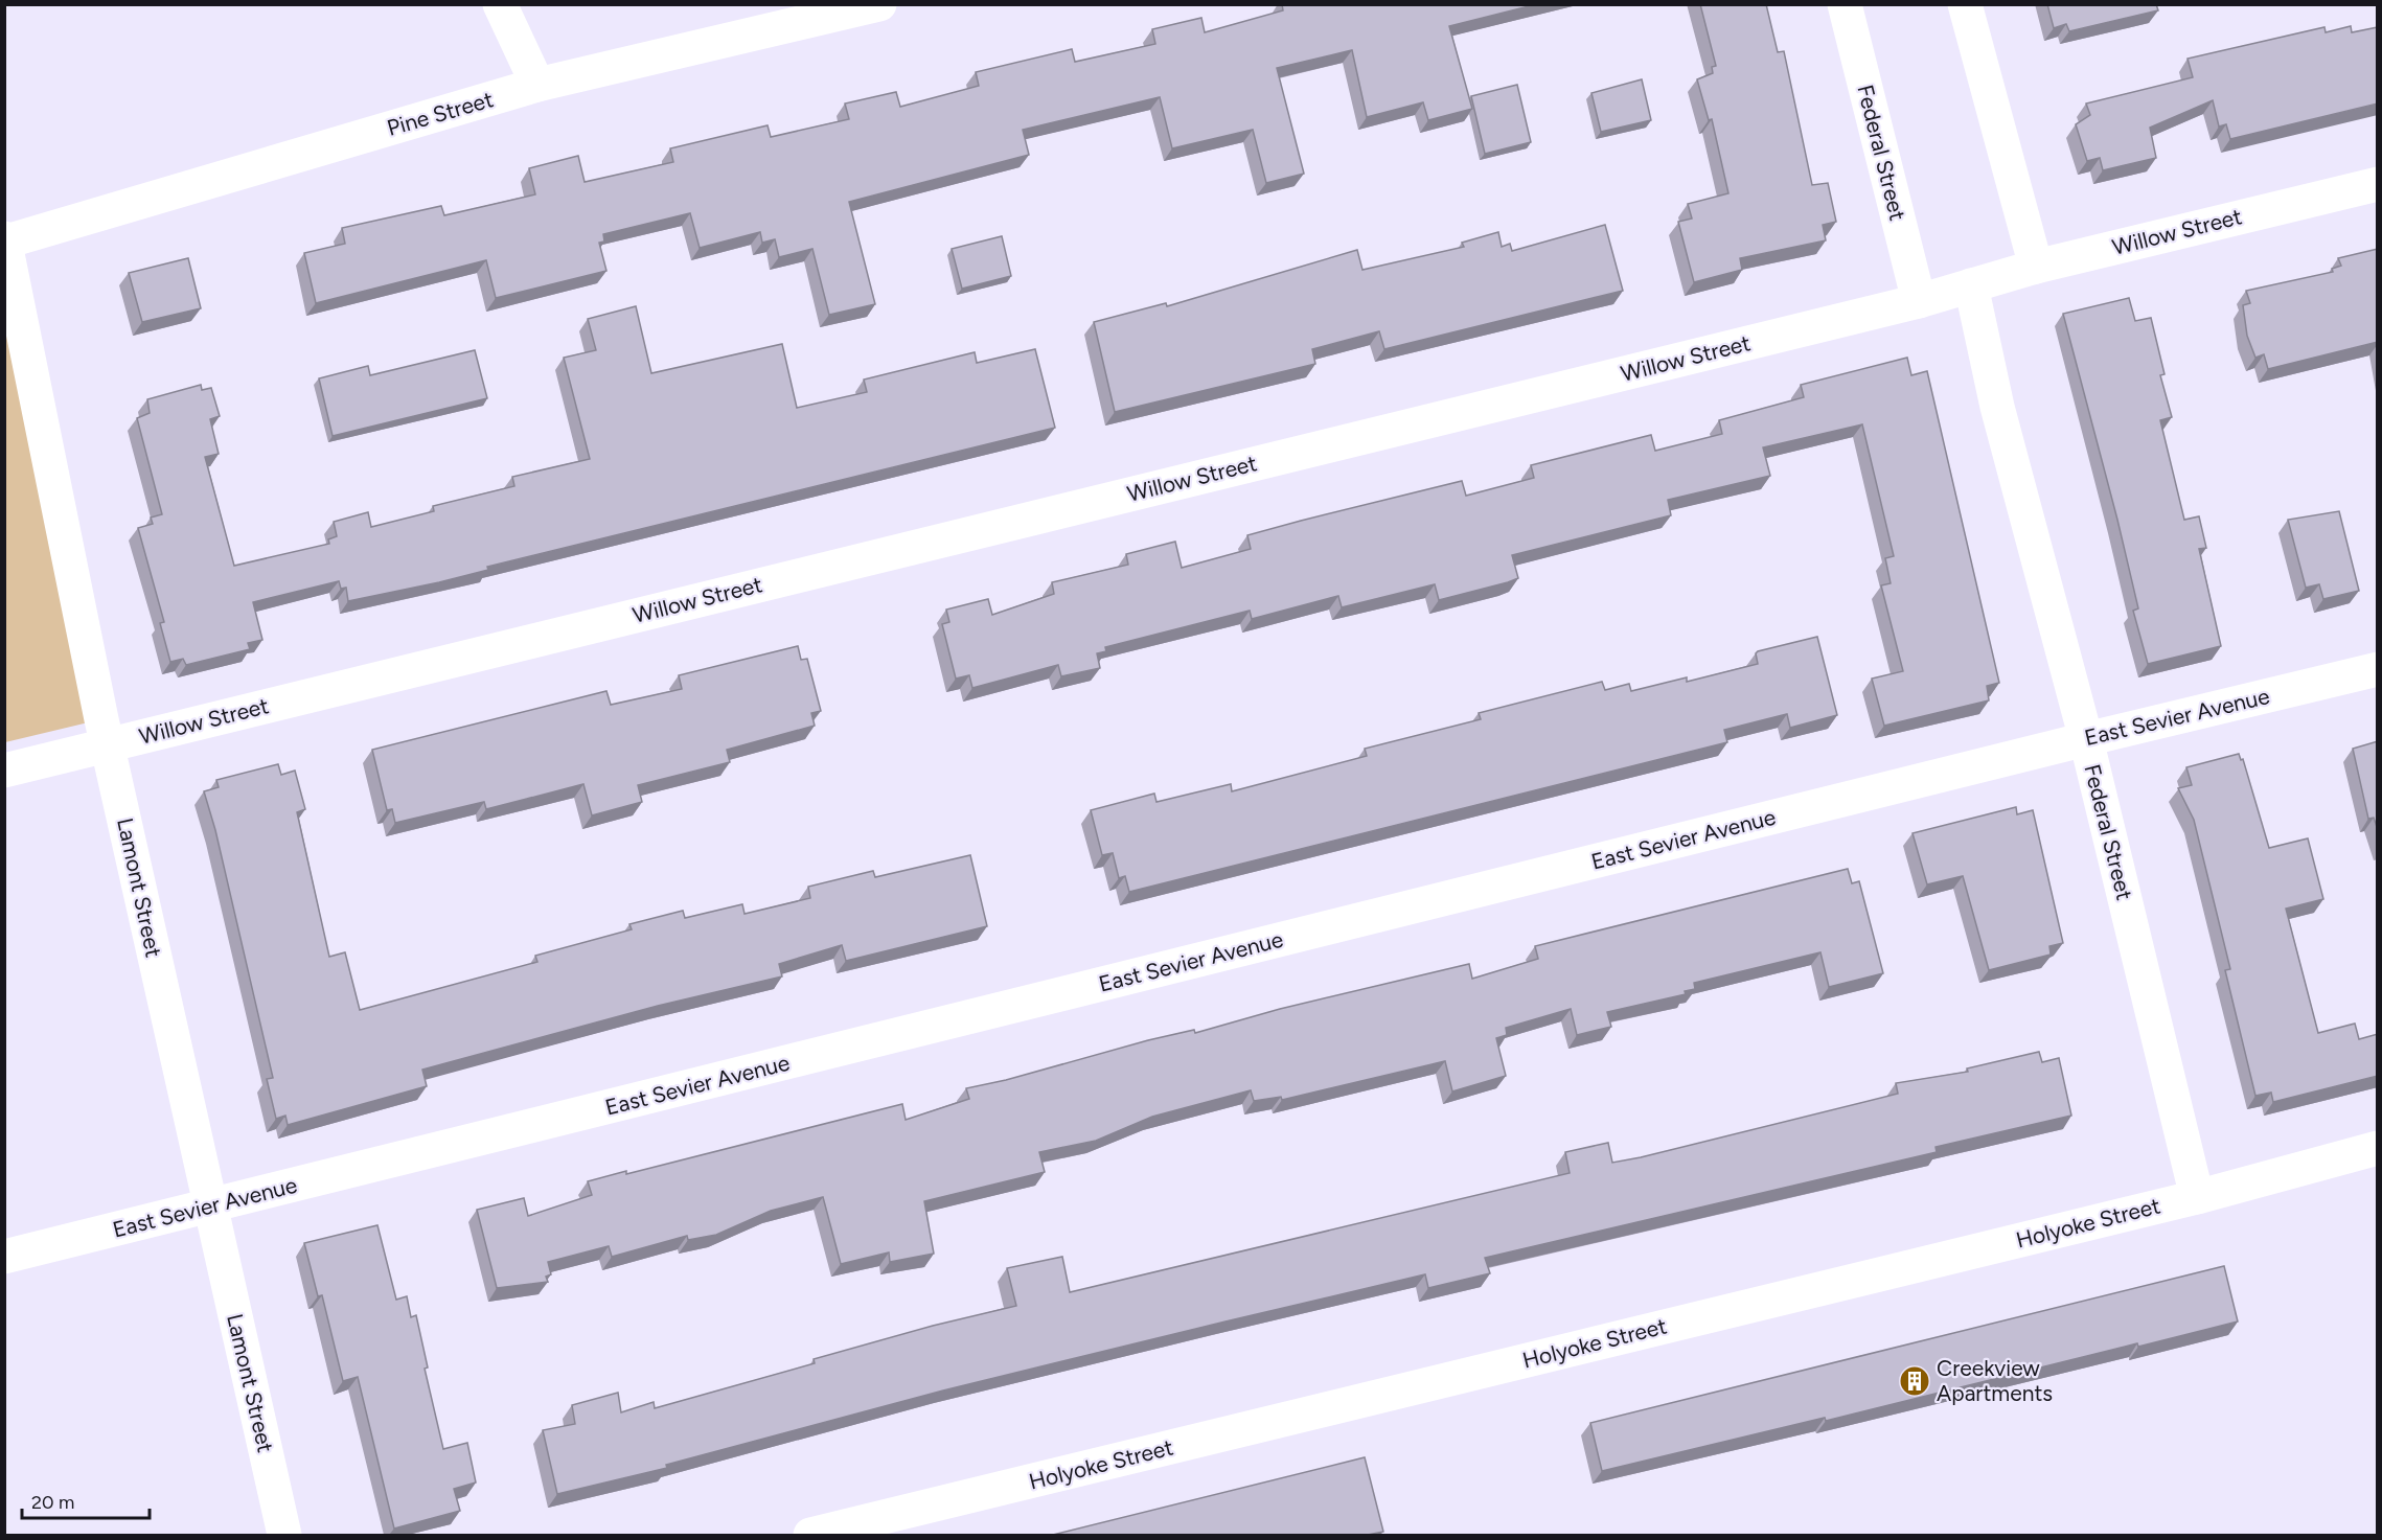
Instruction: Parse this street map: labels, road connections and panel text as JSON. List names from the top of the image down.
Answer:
{
  "streets": {
    "street": [
      "Pine Street",
      "Federal Street",
      "Willow Street",
      "East Sevier Avenue",
      "Lamont Street",
      "Holyoke Street"
    ]
  },
  "crossings": [
    ["Pine Street", "Lamont Street"],
    ["Federal Street", "Willow Street"],
    ["Federal Street", "East Sevier Avenue"],
    ["Federal Street", "Holyoke Street"],
    ["Willow Street", "Lamont Street"],
    ["East Sevier Avenue", "Lamont Street"]
  ],
  "places": {
    "building": ["Creekview Apartments"]
  },
  "scale_bar": "20 m"
}
